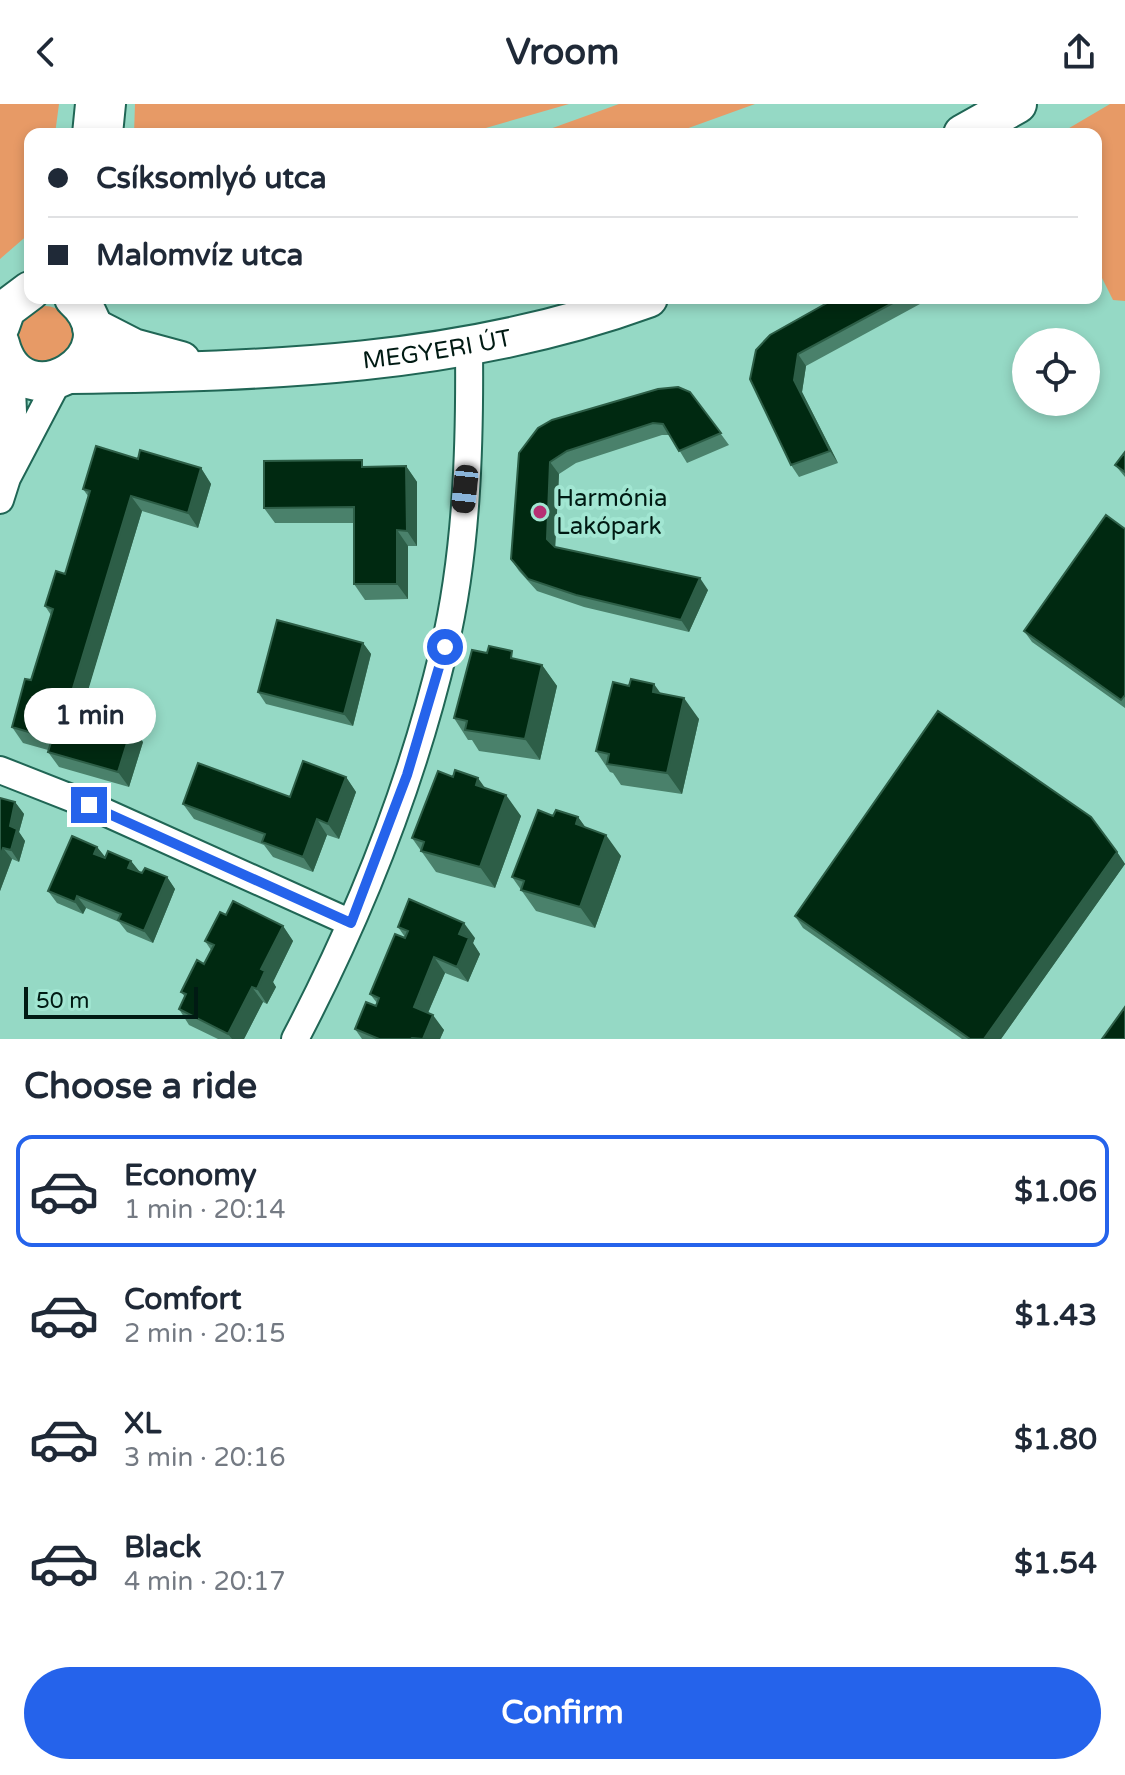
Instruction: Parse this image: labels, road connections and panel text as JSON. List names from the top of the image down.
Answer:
{
  "streets": {
    "main road": ["MEGYERI ÚT"]
  },
  "places": ["Harmónia Lakópark"],
  "scale_bar": "50 m",
  "page": {
    "header": "Vroom",
    "banner": ["Csíksomlyó utca", "Malomvíz utca"],
    "bubble": "1 min",
    "scale": "50 m",
    "heading": "Choose a ride",
    "list": [
      {
        "name": "Economy",
        "note": "1 min · 20:14",
        "value": "$1.06"
      },
      {
        "name": "Comfort",
        "note": "2 min · 20:15",
        "value": "$1.43"
      },
      {
        "name": "XL",
        "note": "3 min · 20:16",
        "value": "$1.80"
      },
      {
        "name": "Black",
        "note": "4 min · 20:17",
        "value": "$1.54"
      }
    ],
    "buttons": "Confirm"
  }
}
